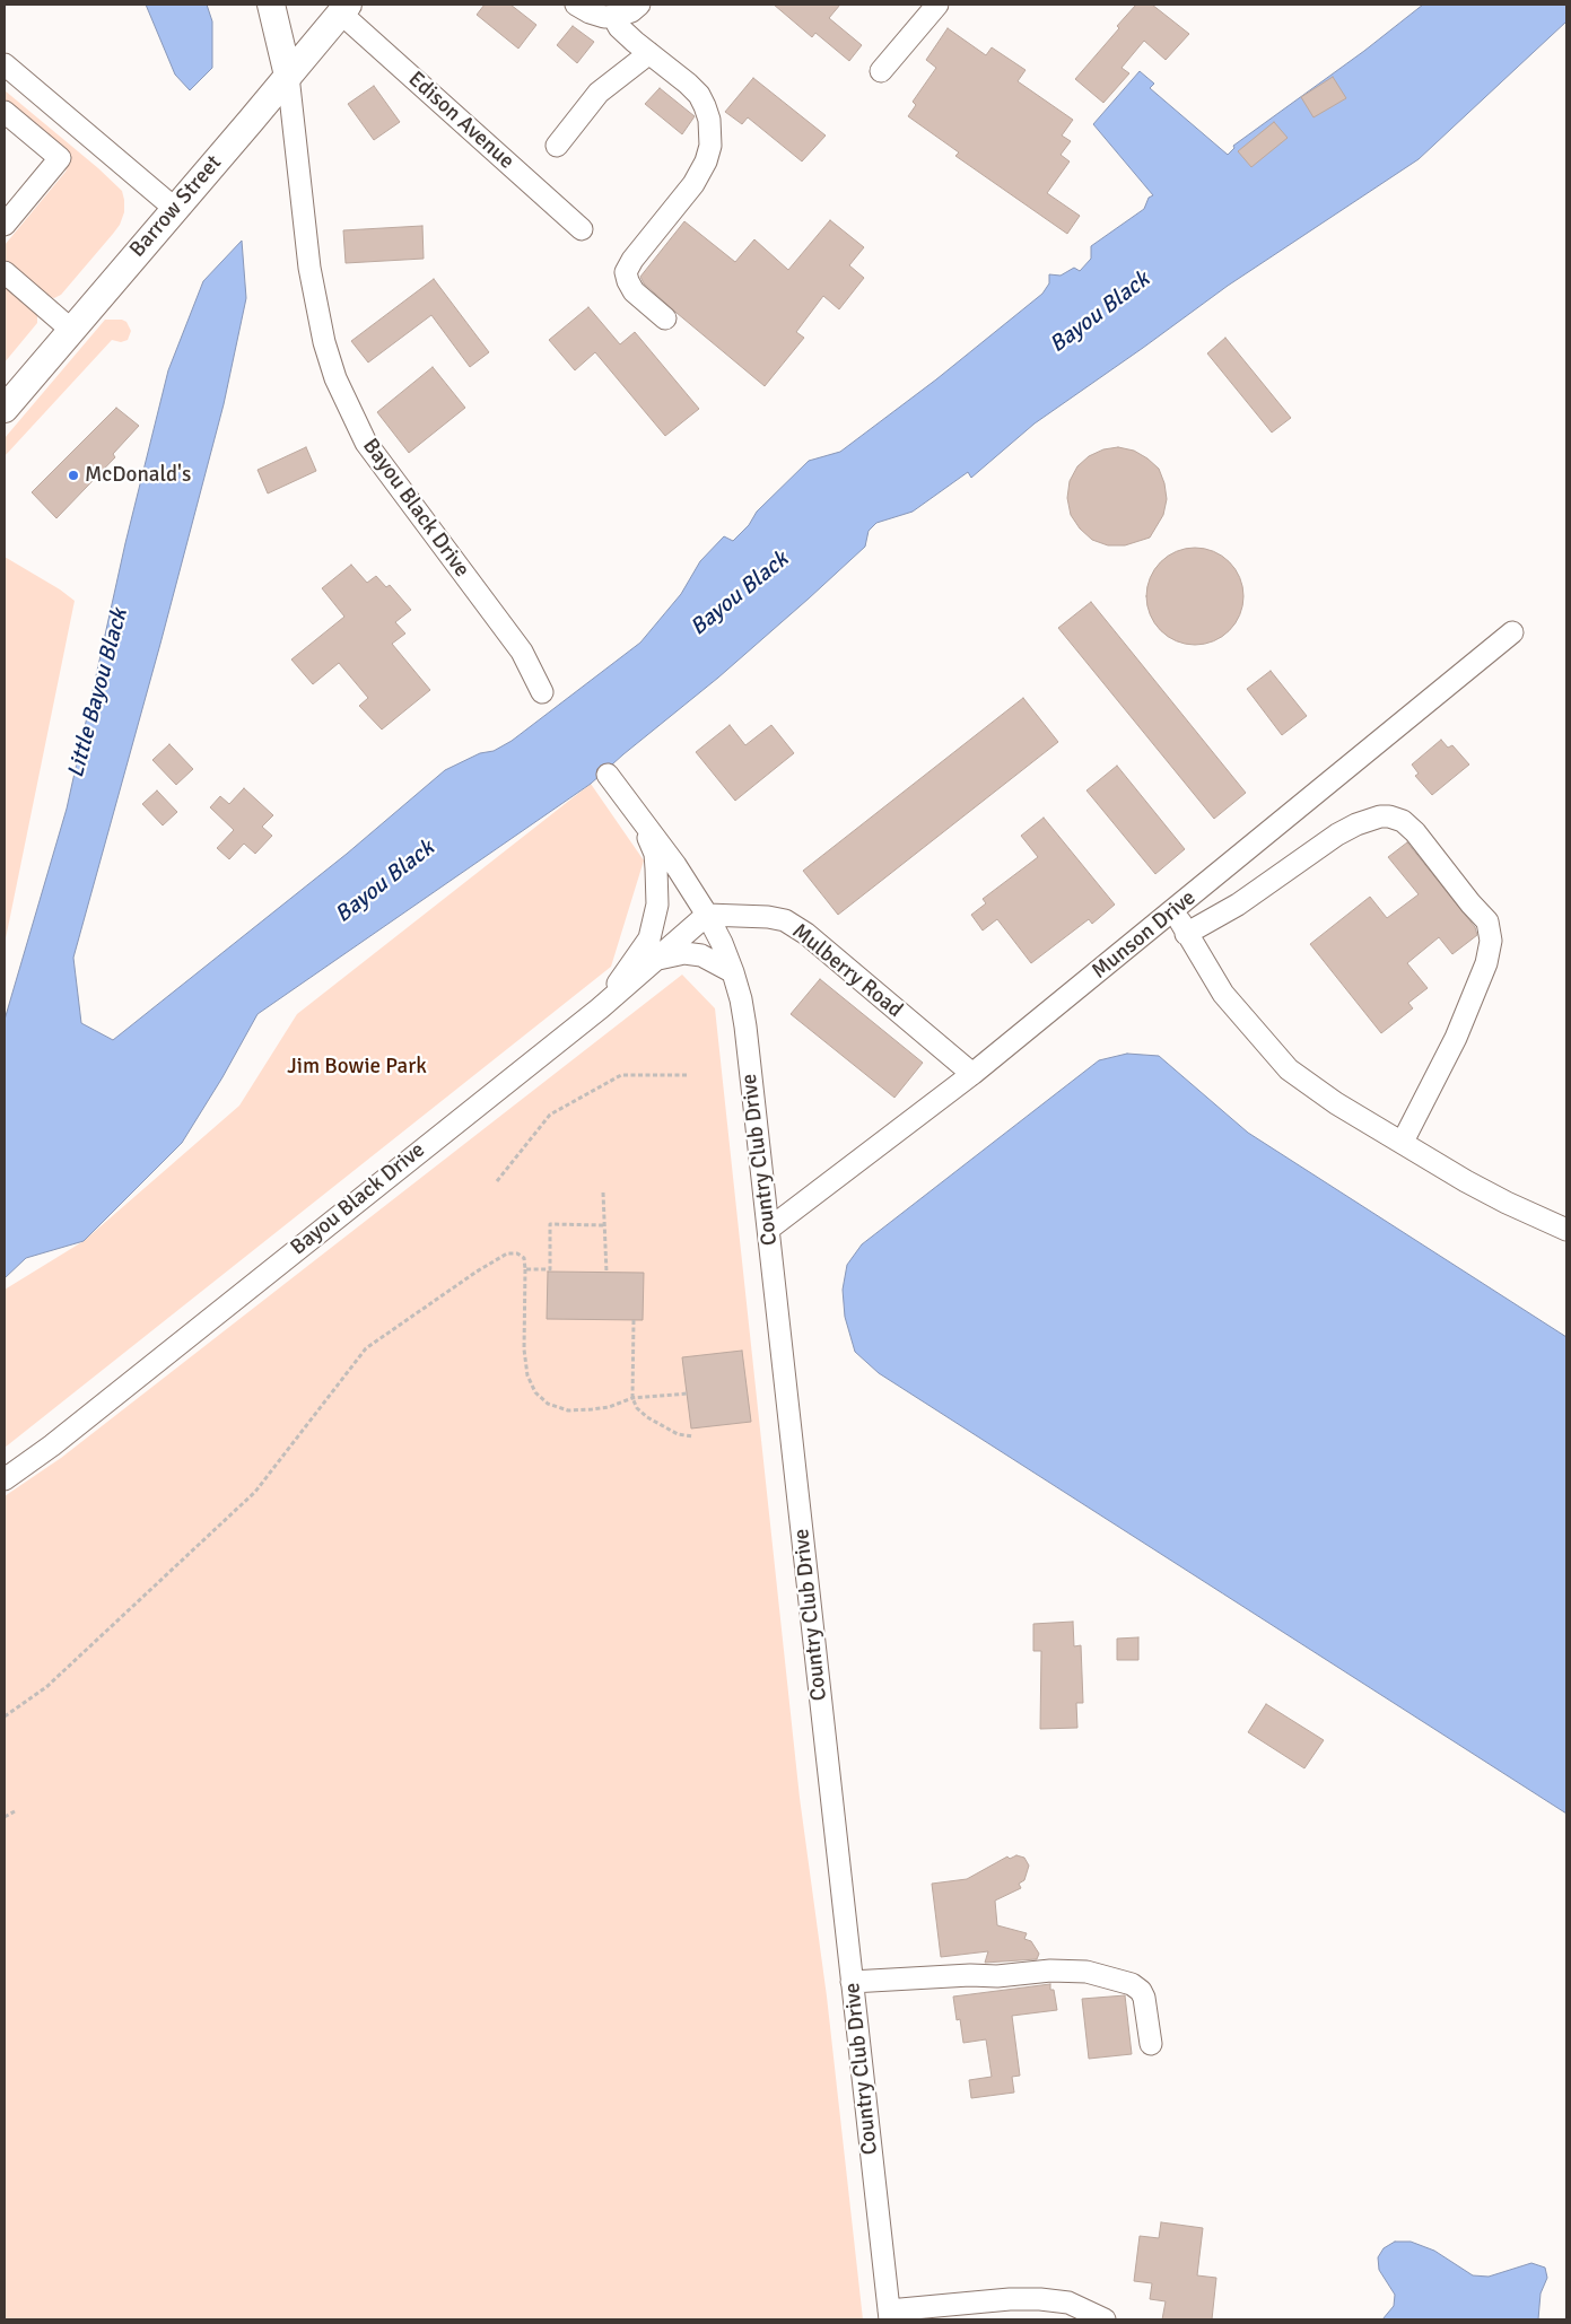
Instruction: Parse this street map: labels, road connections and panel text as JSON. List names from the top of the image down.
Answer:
{
  "streets": {
    "main road": ["Barrow Street"],
    "street": [
      "Edison Avenue",
      "Bayou Black Drive",
      "Munson Drive",
      "Mulberry Road",
      "Country Club Drive"
    ]
  },
  "crossings": [
    ["Edison Avenue", "Barrow Street"],
    ["Barrow Street", "Bayou Black Drive"],
    ["Bayou Black Drive", "Mulberry Road"],
    ["Bayou Black Drive", "Country Club Drive"],
    ["Munson Drive", "Mulberry Road"],
    ["Munson Drive", "Country Club Drive"],
    ["Mulberry Road", "Country Club Drive"]
  ],
  "water": ["Bayou Black", "Little Bayou Black"],
  "parks": ["Jim Bowie Park"],
  "places": ["McDonald's"]
}
